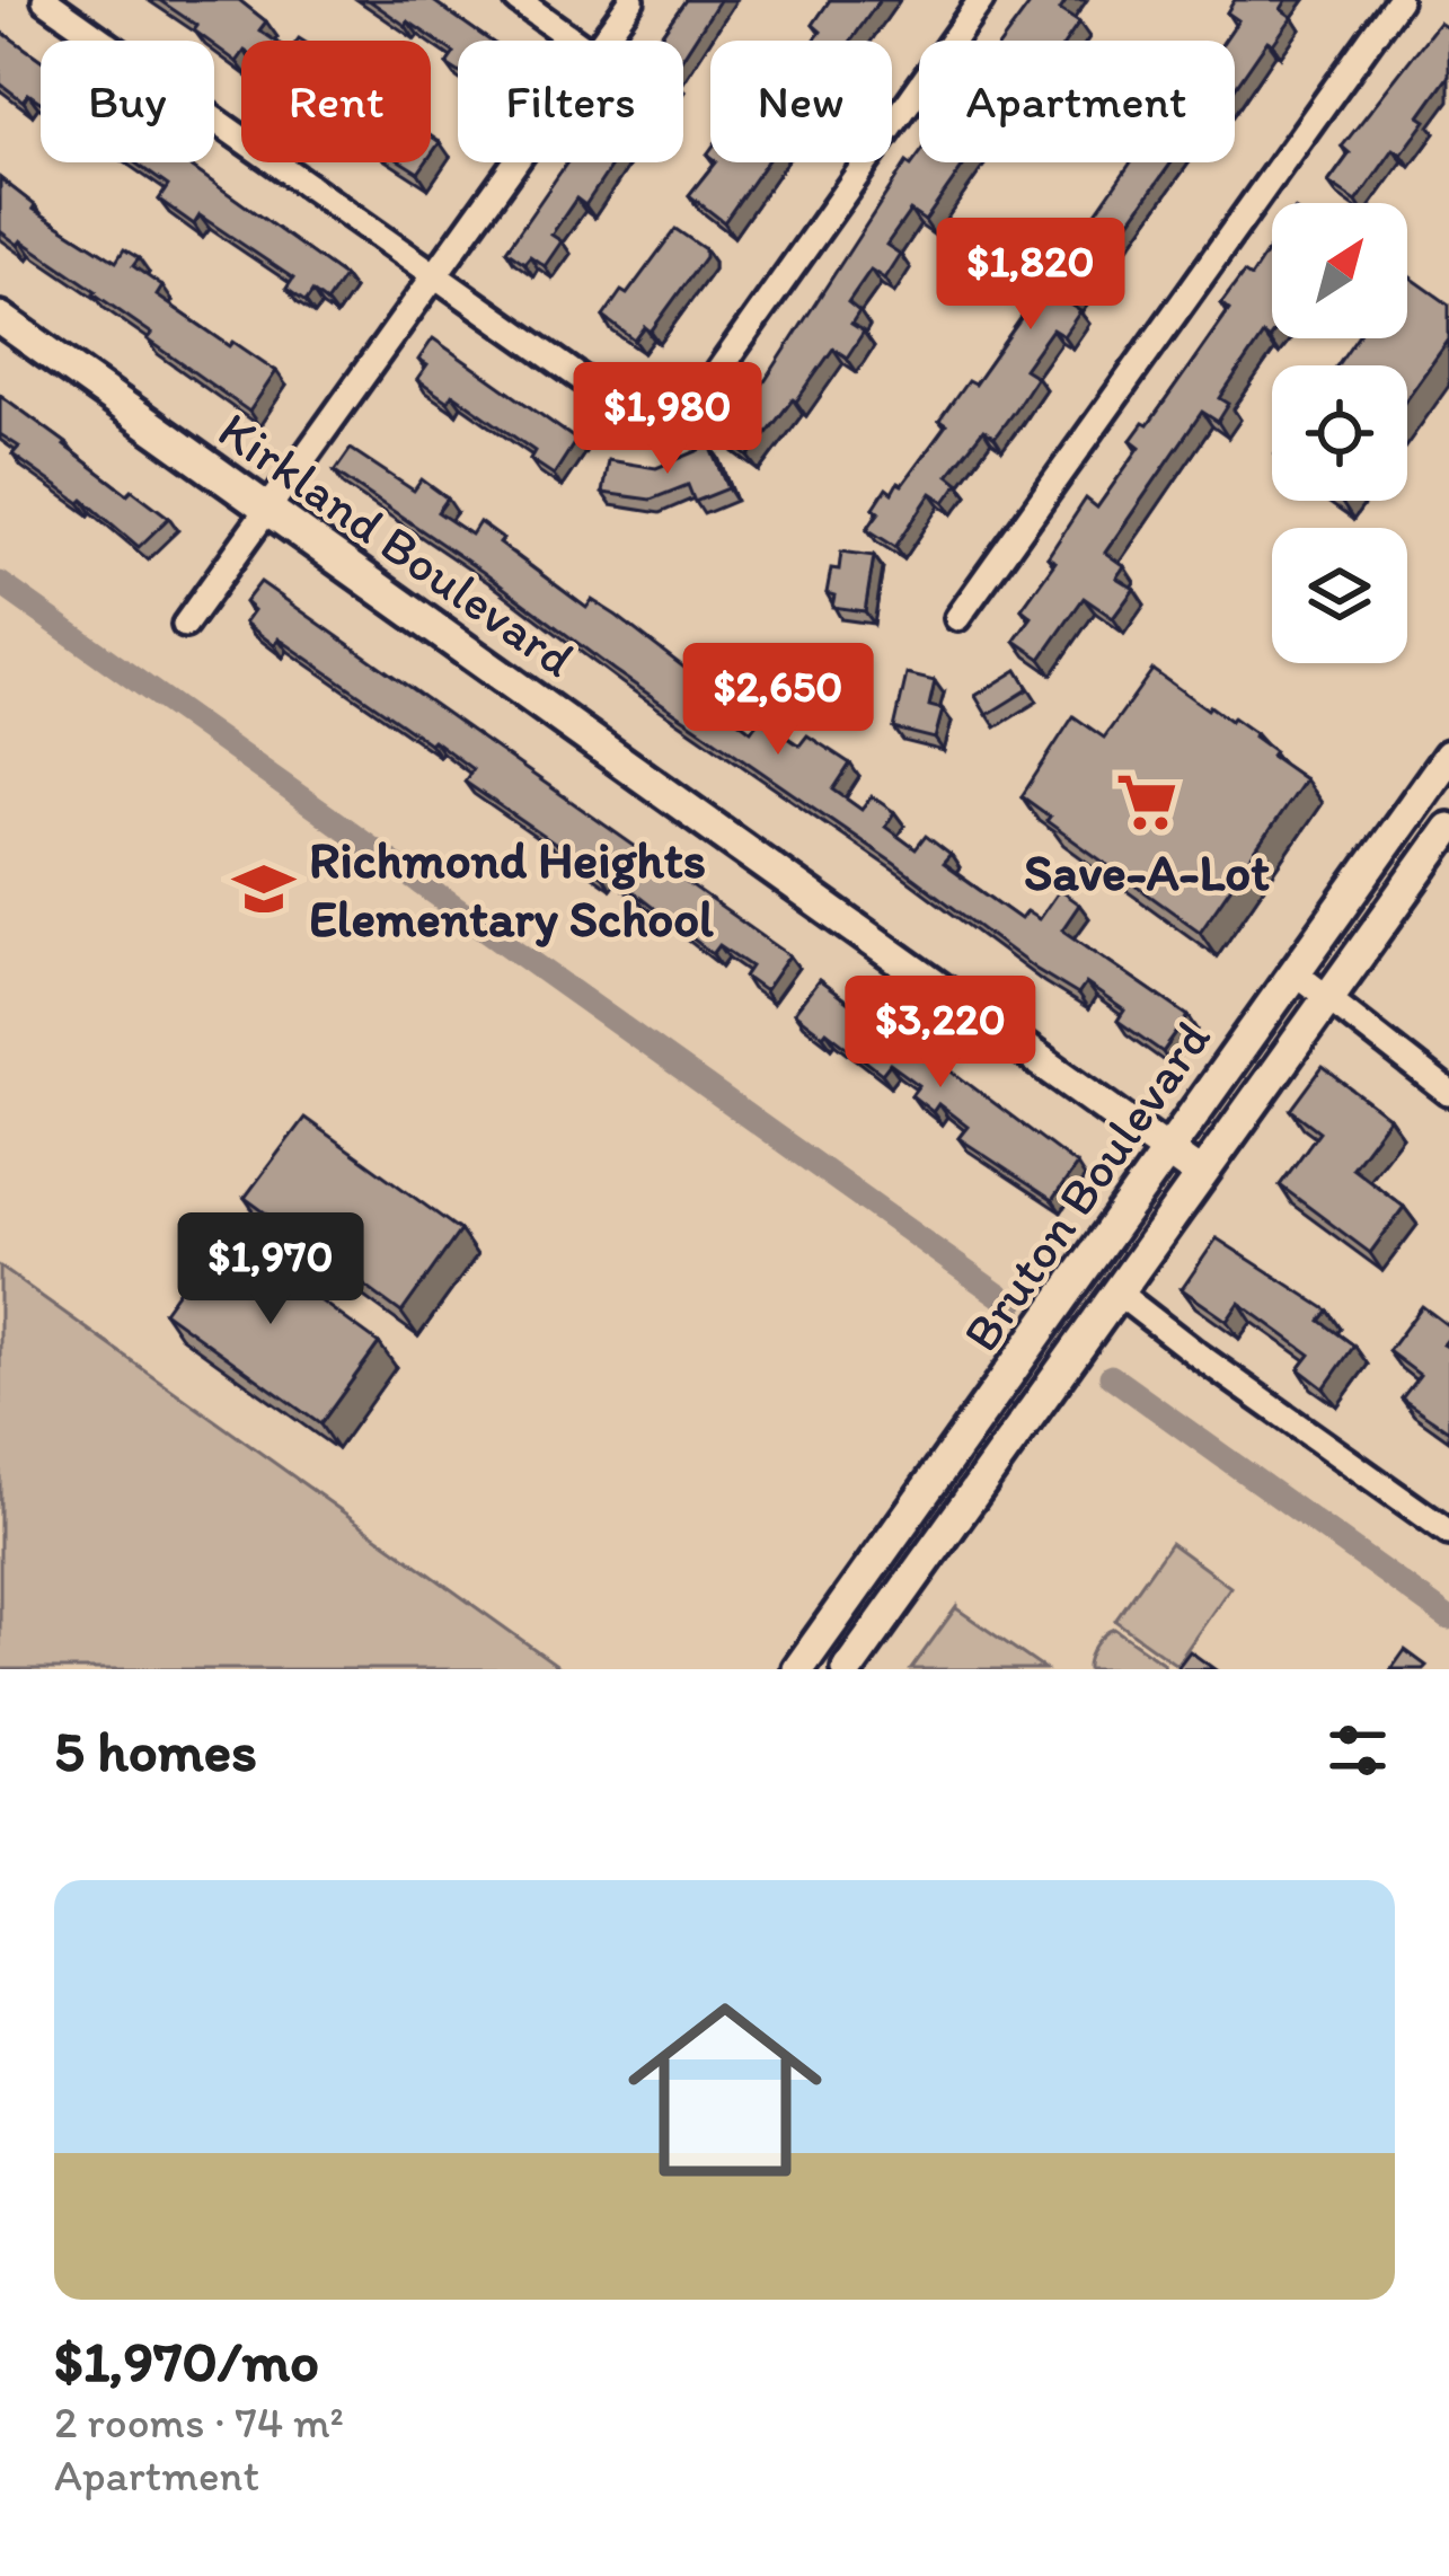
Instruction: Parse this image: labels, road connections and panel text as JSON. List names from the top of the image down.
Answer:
{
  "streets": {
    "street": ["Kirkland Boulevard", "Bruton Boulevard"]
  },
  "crossings": [
    ["Kirkland Boulevard", "Bruton Boulevard"]
  ],
  "places": {
    "supermarket": ["Save-A-Lot"],
    "school or university": ["Richmond Heights Elementary School"]
  },
  "north": "top right",
  "page": {
    "chip": [
      "Buy",
      "Rent",
      "Filters",
      "New",
      "Apartment"
    ],
    "price": [
      "$1,820",
      "$1,980",
      "$2,650",
      "$3,220",
      "$1,970"
    ],
    "heading": "5 homes",
    "list": [
      {
        "name": "$1,970/mo",
        "note": "2 rooms · 74 m² · Apartment"
      }
    ]
  }
}
